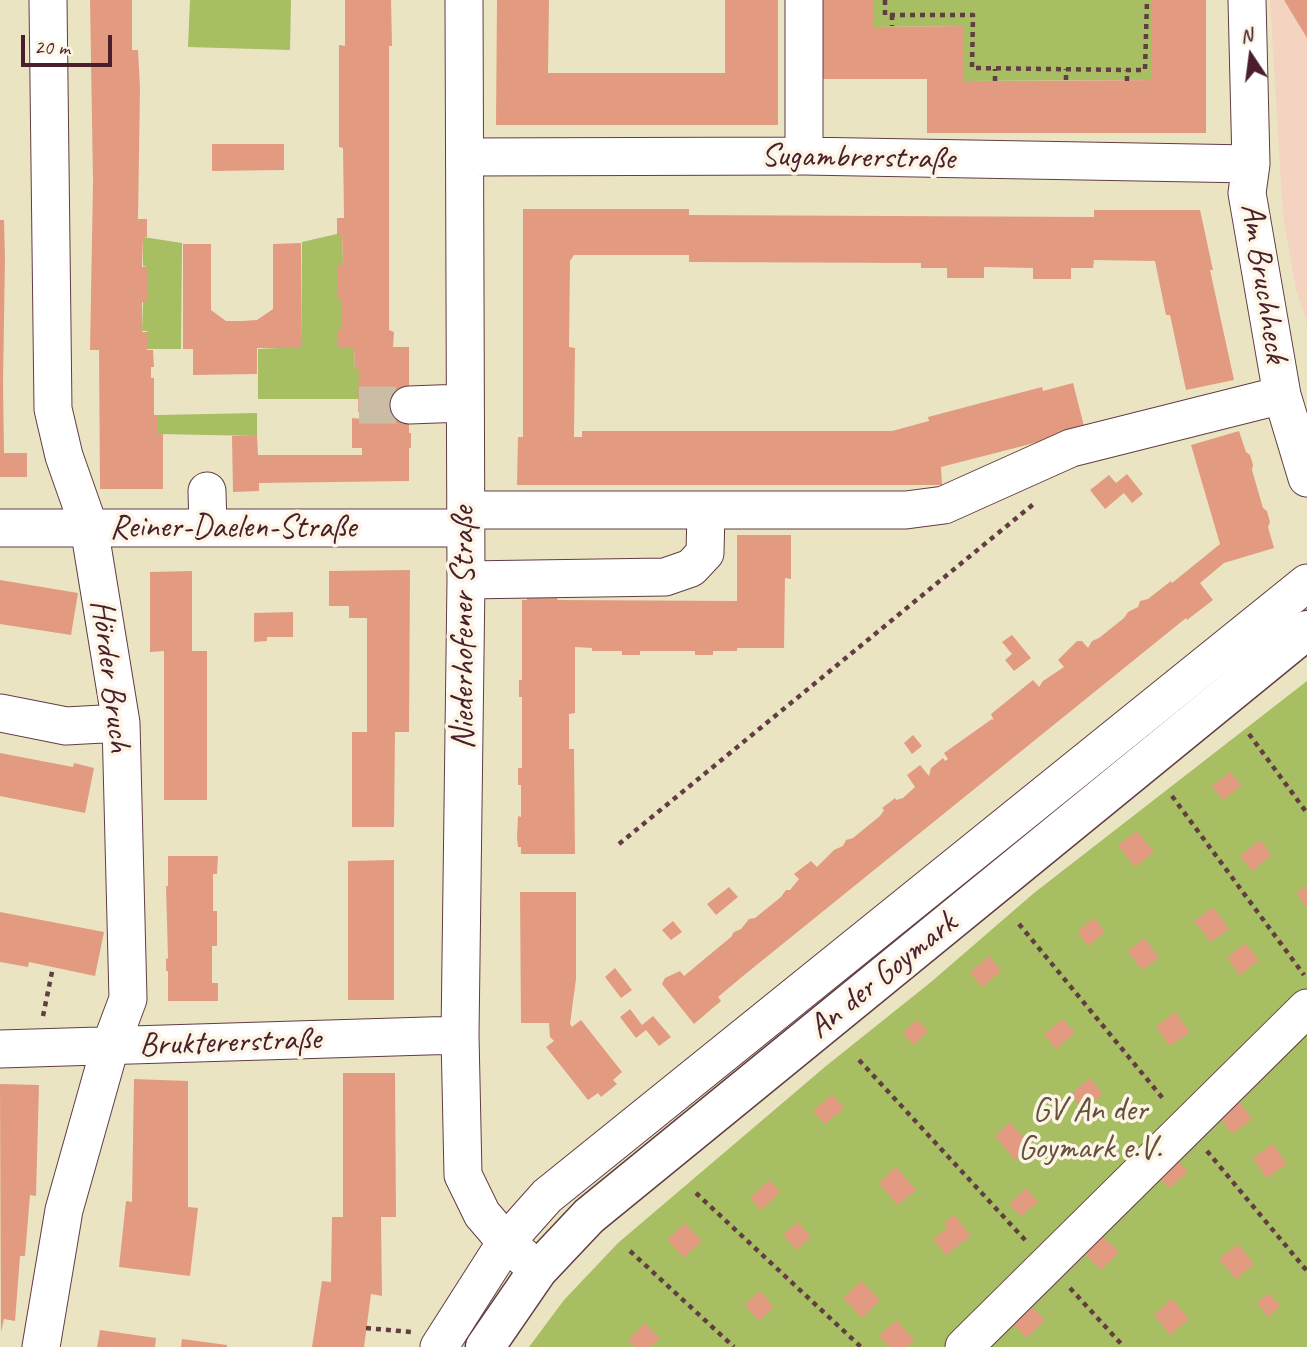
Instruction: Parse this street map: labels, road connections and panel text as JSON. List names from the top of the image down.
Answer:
{
  "streets": {
    "main road": ["An der Goymark"],
    "street": [
      "Sugambrerstraße",
      "Am Bruchheck",
      "Reiner-Daelen-Straße",
      "Niederhofener Straße",
      "Hörder Bruch",
      "Bruktererstraße"
    ]
  },
  "crossings": [
    ["Sugambrerstraße", "Am Bruchheck"],
    ["Sugambrerstraße", "Niederhofener Straße"],
    ["Am Bruchheck", "Reiner-Daelen-Straße"],
    ["Reiner-Daelen-Straße", "Niederhofener Straße"],
    ["Reiner-Daelen-Straße", "Hörder Bruch"],
    ["Niederhofener Straße", "An der Goymark"],
    ["Niederhofener Straße", "Bruktererstraße"],
    ["Hörder Bruch", "Bruktererstraße"]
  ],
  "parks": ["GV An der Goymark e.V."],
  "scale_bar": "20 m",
  "north": "top"
}
